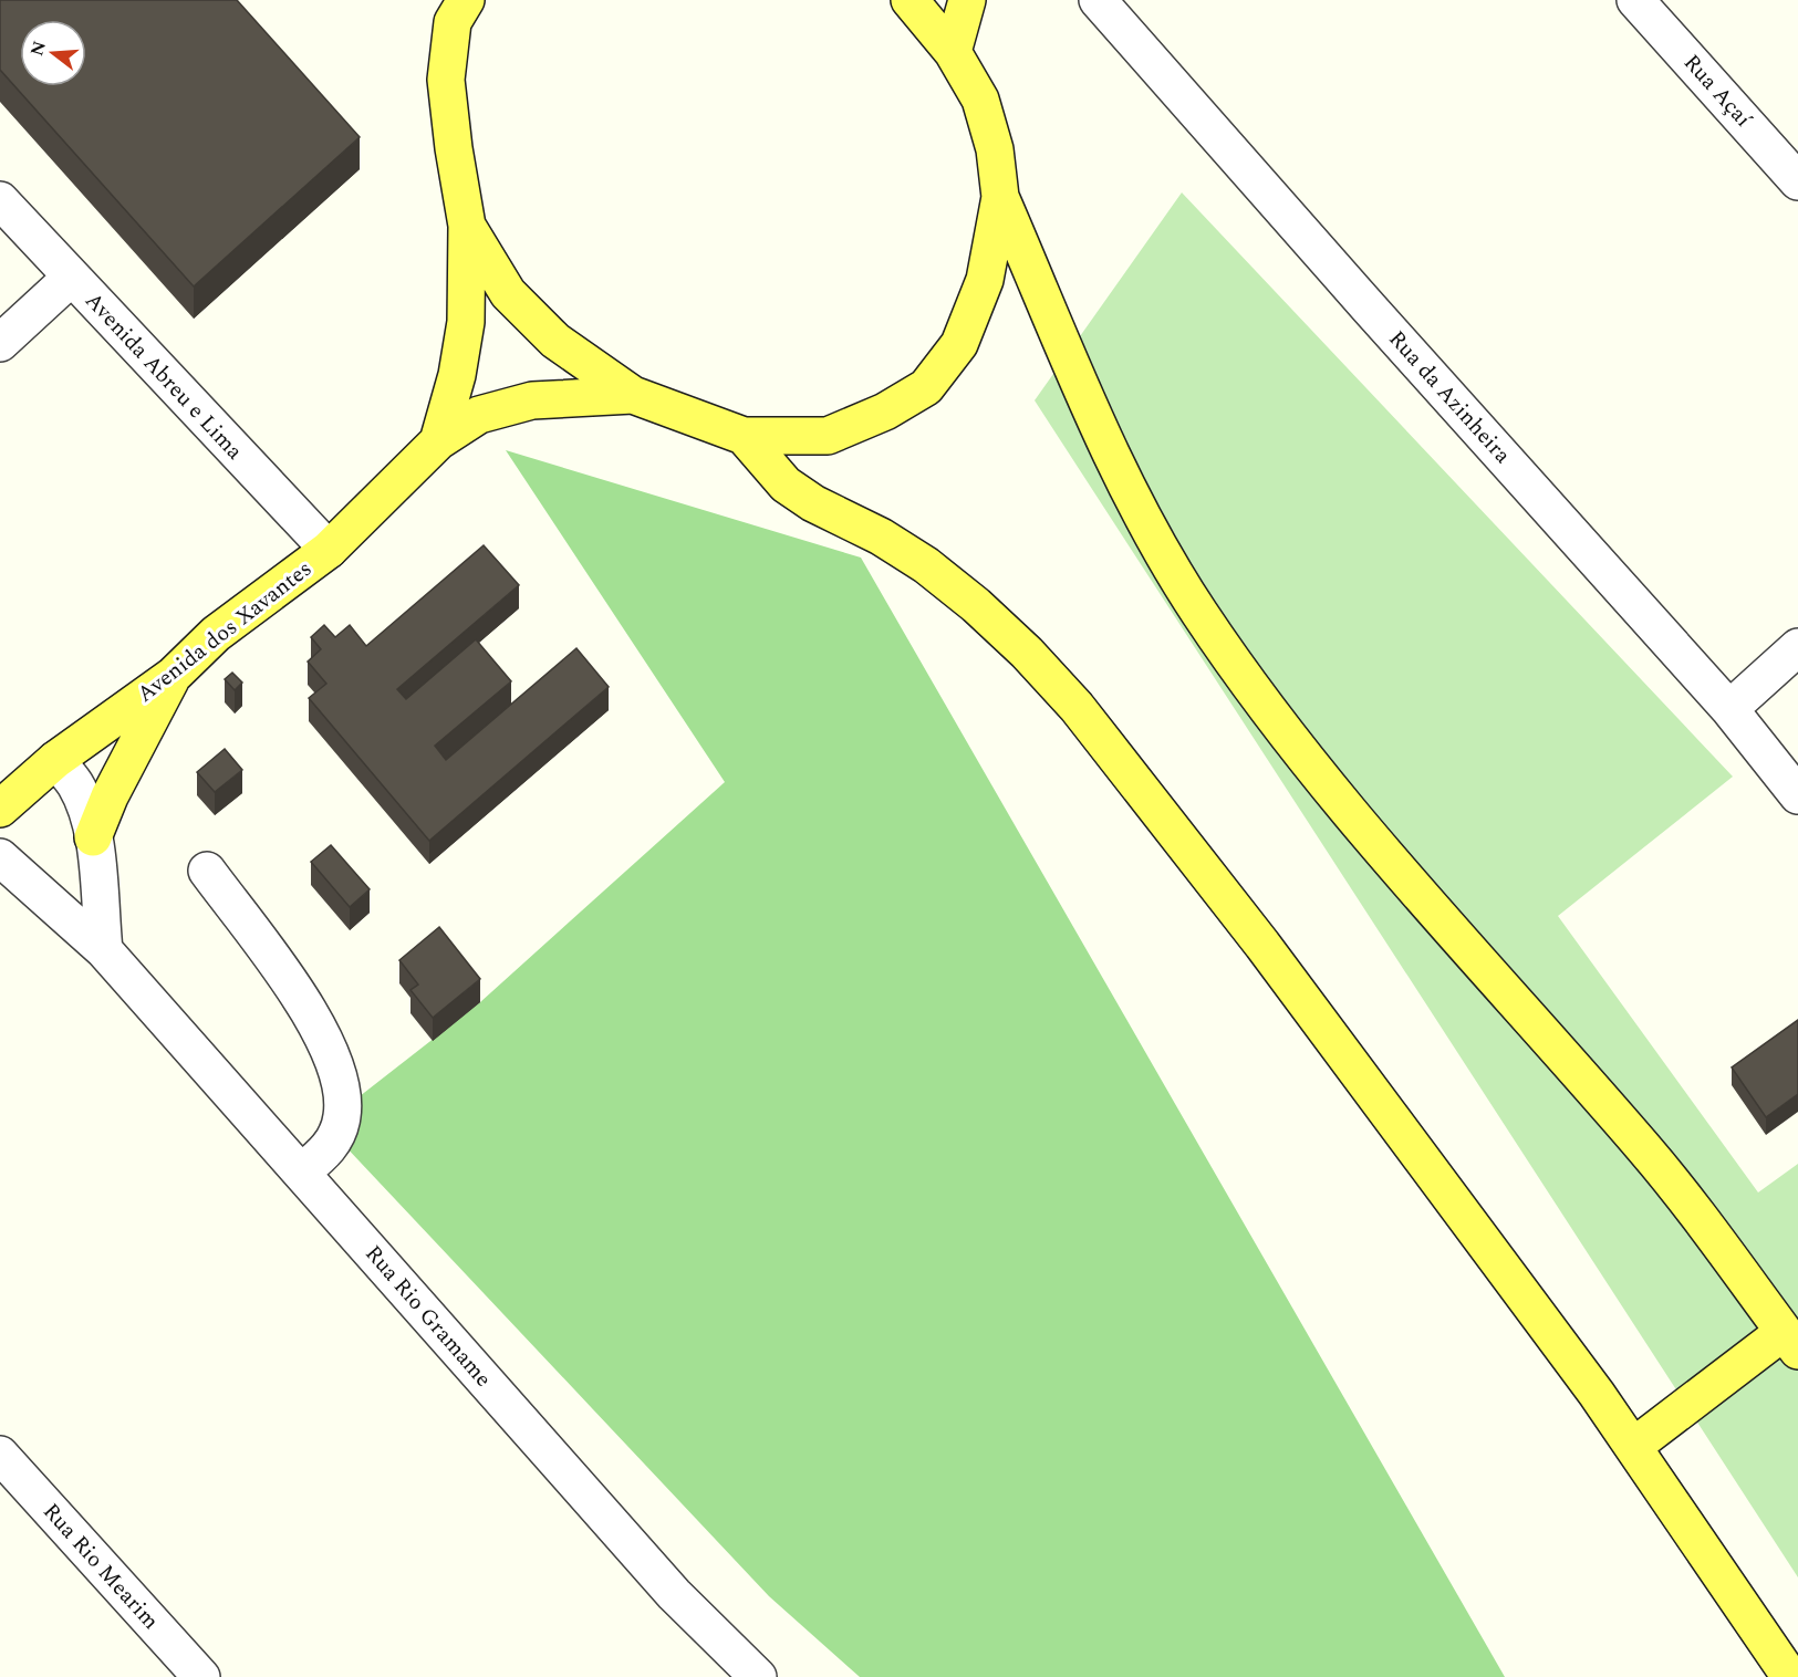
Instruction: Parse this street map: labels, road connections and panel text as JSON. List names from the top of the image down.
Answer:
{
  "streets": {
    "main road": ["Avenida dos Xavantes"],
    "street": [
      "Rua Açaí",
      "Avenida Abreu e Lima",
      "Rua da Azinheira",
      "Rua Rio Gramame",
      "Rua Rio Mearim"
    ]
  },
  "crossings": [
    ["Avenida Abreu e Lima", "Avenida dos Xavantes"]
  ],
  "north": "left"
}
